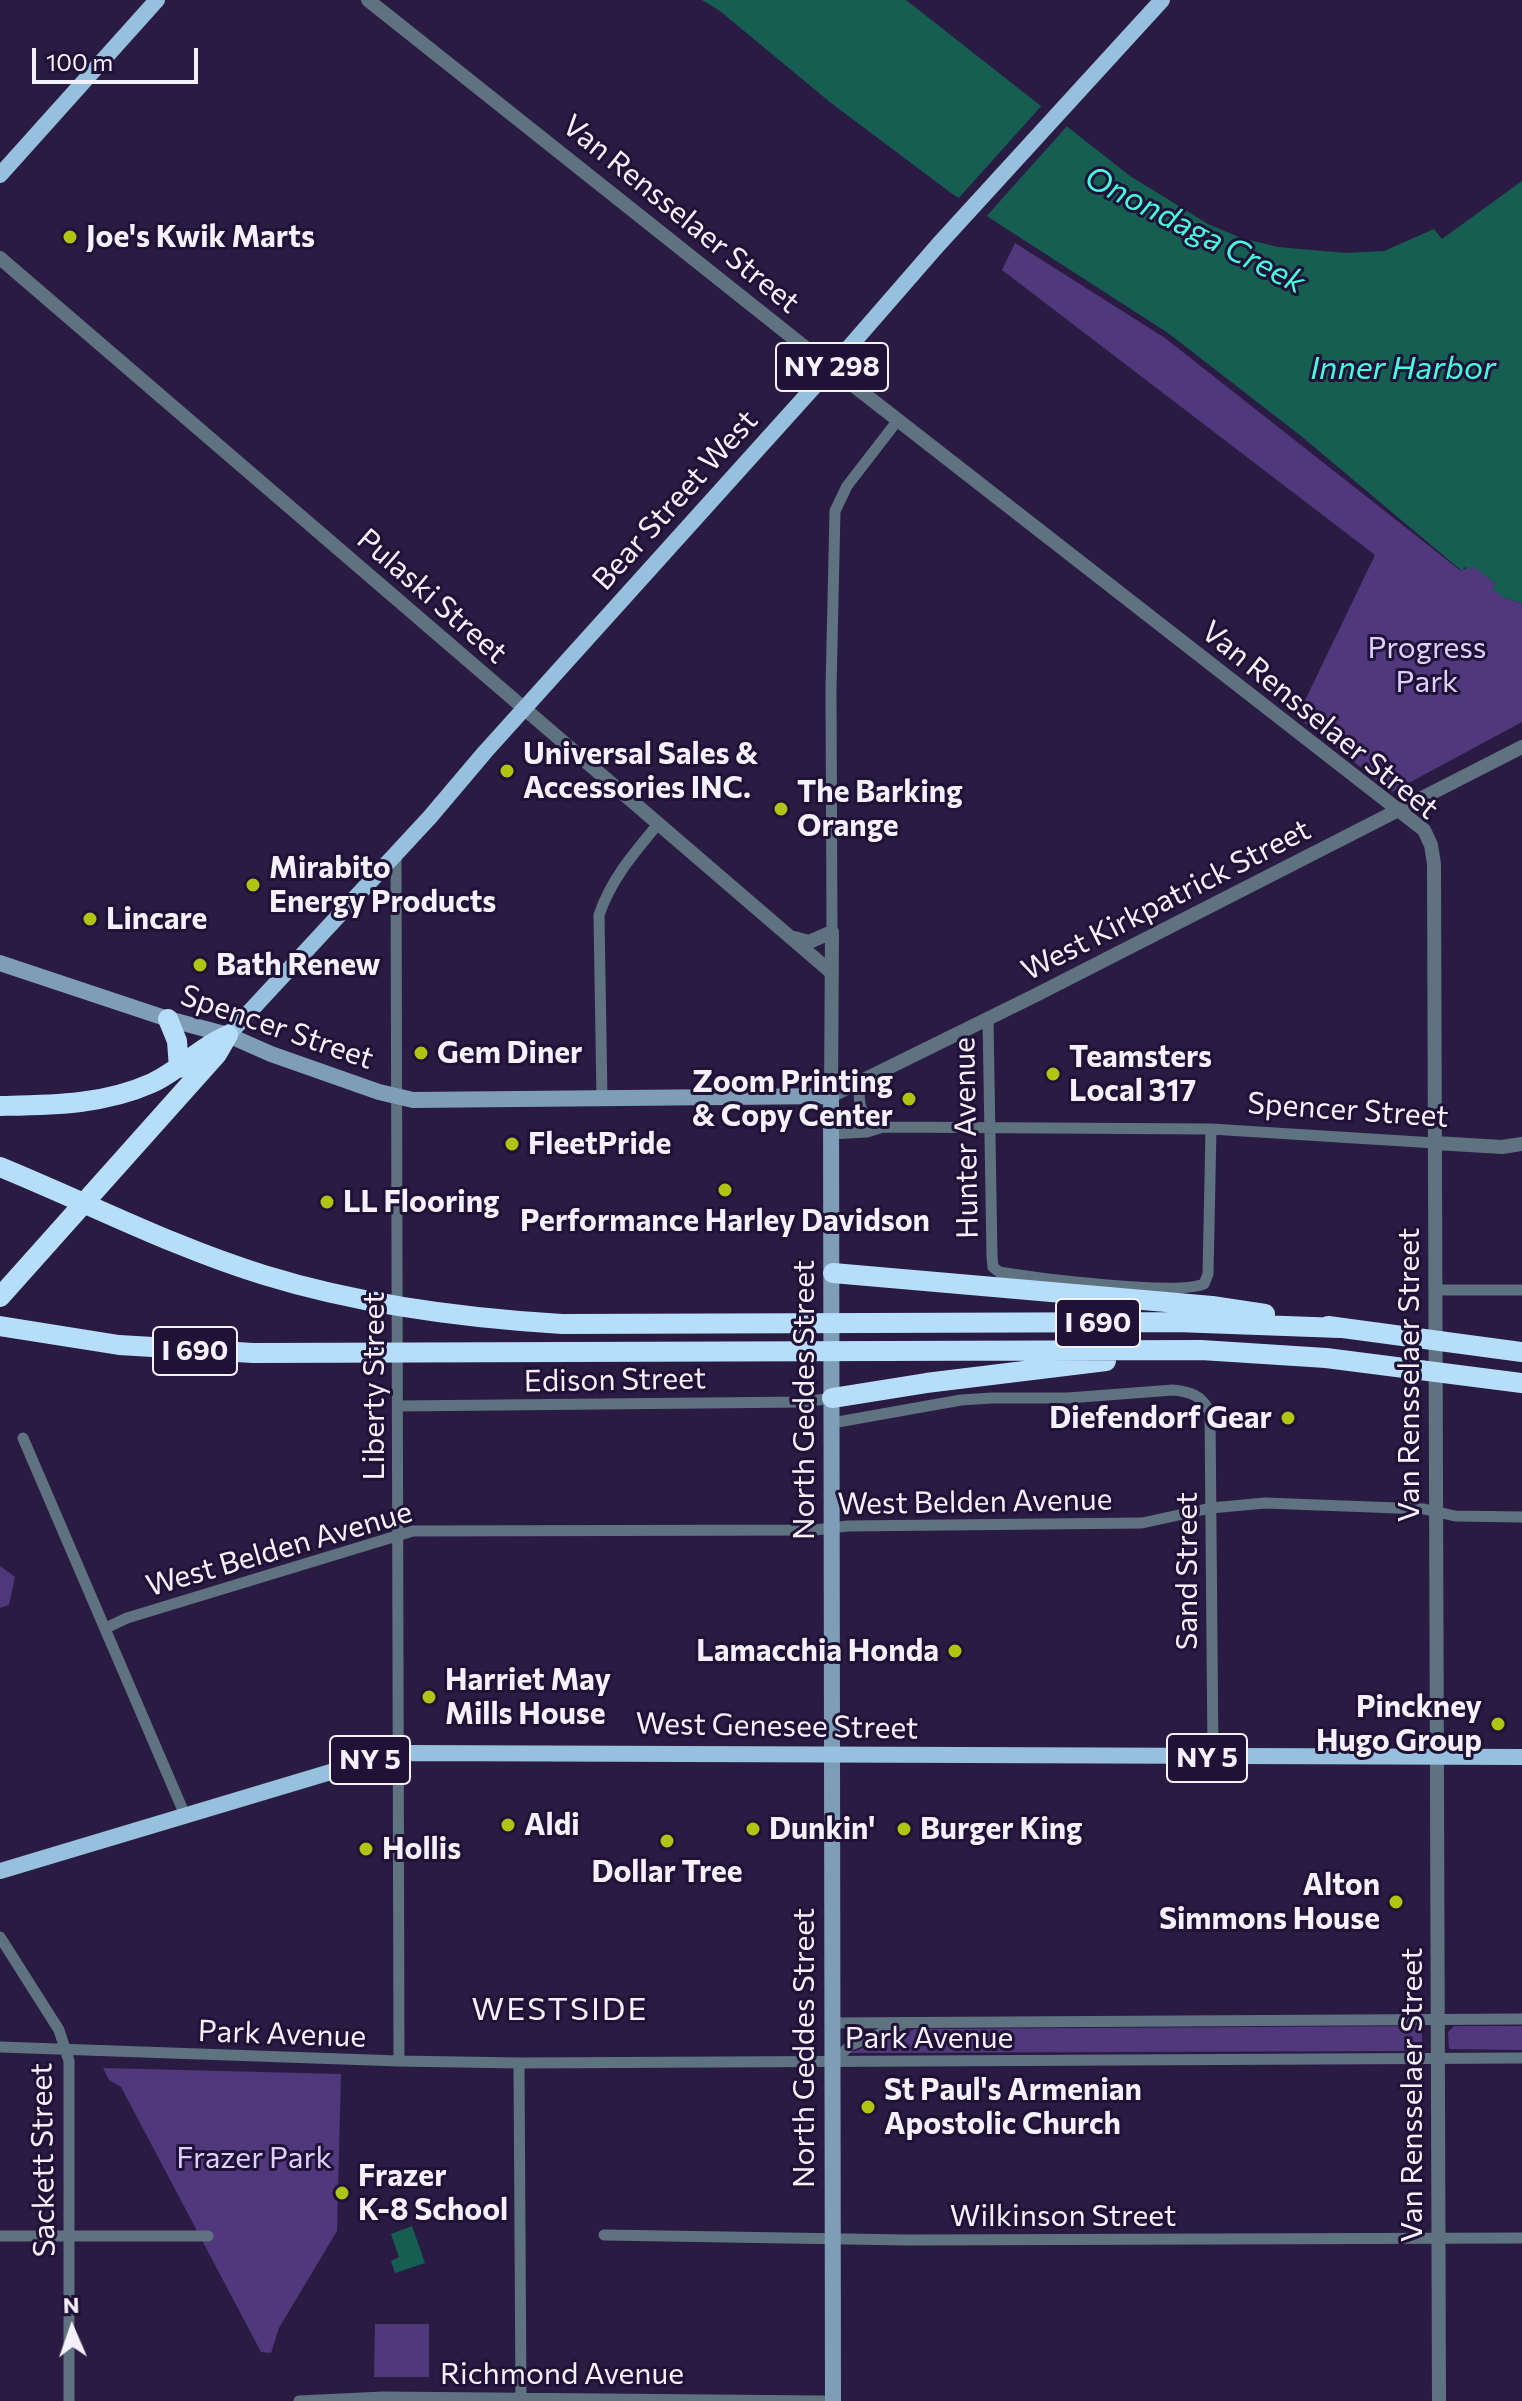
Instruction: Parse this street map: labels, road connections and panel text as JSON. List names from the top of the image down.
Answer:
{
  "streets": {
    "highway": ["I 690"],
    "main road": [
      "NY 298",
      "Bear Street West",
      "Spencer Street",
      "North Geddes Street",
      "West Genesee Street",
      "NY 5"
    ],
    "street": [
      "Van Rensselaer Street",
      "Pulaski Street",
      "West Kirkpatrick Street",
      "Hunter Avenue",
      "Edison Street",
      "Liberty Street",
      "West Belden Avenue",
      "Sand Street",
      "Park Avenue",
      "Sackett Street",
      "Wilkinson Street",
      "Richmond Avenue"
    ]
  },
  "crossings": [
    ["Van Rensselaer Street", "Bear Street West"],
    ["Van Rensselaer Street", "West Kirkpatrick Street"],
    ["Van Rensselaer Street", "Spencer Street"],
    ["Van Rensselaer Street", "North Geddes Street"],
    ["Van Rensselaer Street", "West Belden Avenue"],
    ["Van Rensselaer Street", "West Genesee Street"],
    ["Van Rensselaer Street", "Park Avenue"],
    ["Van Rensselaer Street", "Wilkinson Street"],
    ["Bear Street West", "Pulaski Street"],
    ["Bear Street West", "Spencer Street"],
    ["Bear Street West", "Liberty Street"],
    ["Pulaski Street", "North Geddes Street"],
    ["West Kirkpatrick Street", "Spencer Street"],
    ["West Kirkpatrick Street", "Hunter Avenue"],
    ["West Kirkpatrick Street", "North Geddes Street"],
    ["Spencer Street", "Hunter Avenue"],
    ["Spencer Street", "Liberty Street"],
    ["Spencer Street", "North Geddes Street"],
    ["Edison Street", "Liberty Street"],
    ["Edison Street", "North Geddes Street"],
    ["Liberty Street", "West Belden Avenue"],
    ["Liberty Street", "West Genesee Street"],
    ["Liberty Street", "Park Avenue"],
    ["North Geddes Street", "West Belden Avenue"],
    ["North Geddes Street", "Sand Street"],
    ["North Geddes Street", "West Genesee Street"],
    ["North Geddes Street", "Park Avenue"],
    ["North Geddes Street", "Wilkinson Street"],
    ["West Belden Avenue", "Sand Street"],
    ["Sand Street", "West Genesee Street"],
    ["Park Avenue", "Sackett Street"]
  ],
  "districts": ["WESTSIDE"],
  "water": ["Onondaga Creek", "Inner Harbor"],
  "parks": ["Progress Park", "Frazer Park"],
  "places": [
    "Joe's Kwik Marts",
    "Universal Sales & Accessories INC.",
    "The Barking Orange",
    "Mirabito Energy Products",
    "Lincare",
    "Bath Renew",
    "Gem Diner",
    "Teamsters Local 317",
    "Zoom Printing & Copy Center",
    "FleetPride",
    "Performance Harley Davidson",
    "LL Flooring",
    "Diefendorf Gear",
    "Lamacchia Honda",
    "Harriet May Mills House",
    "Pinckney Hugo Group",
    "Aldi",
    "Dunkin'",
    "Burger King",
    "Dollar Tree",
    "Hollis",
    "Alton Simmons House",
    "St Paul's Armenian Apostolic Church",
    "Frazer K-8 School"
  ],
  "scale_bar": "100 m",
  "north": "top"
}
